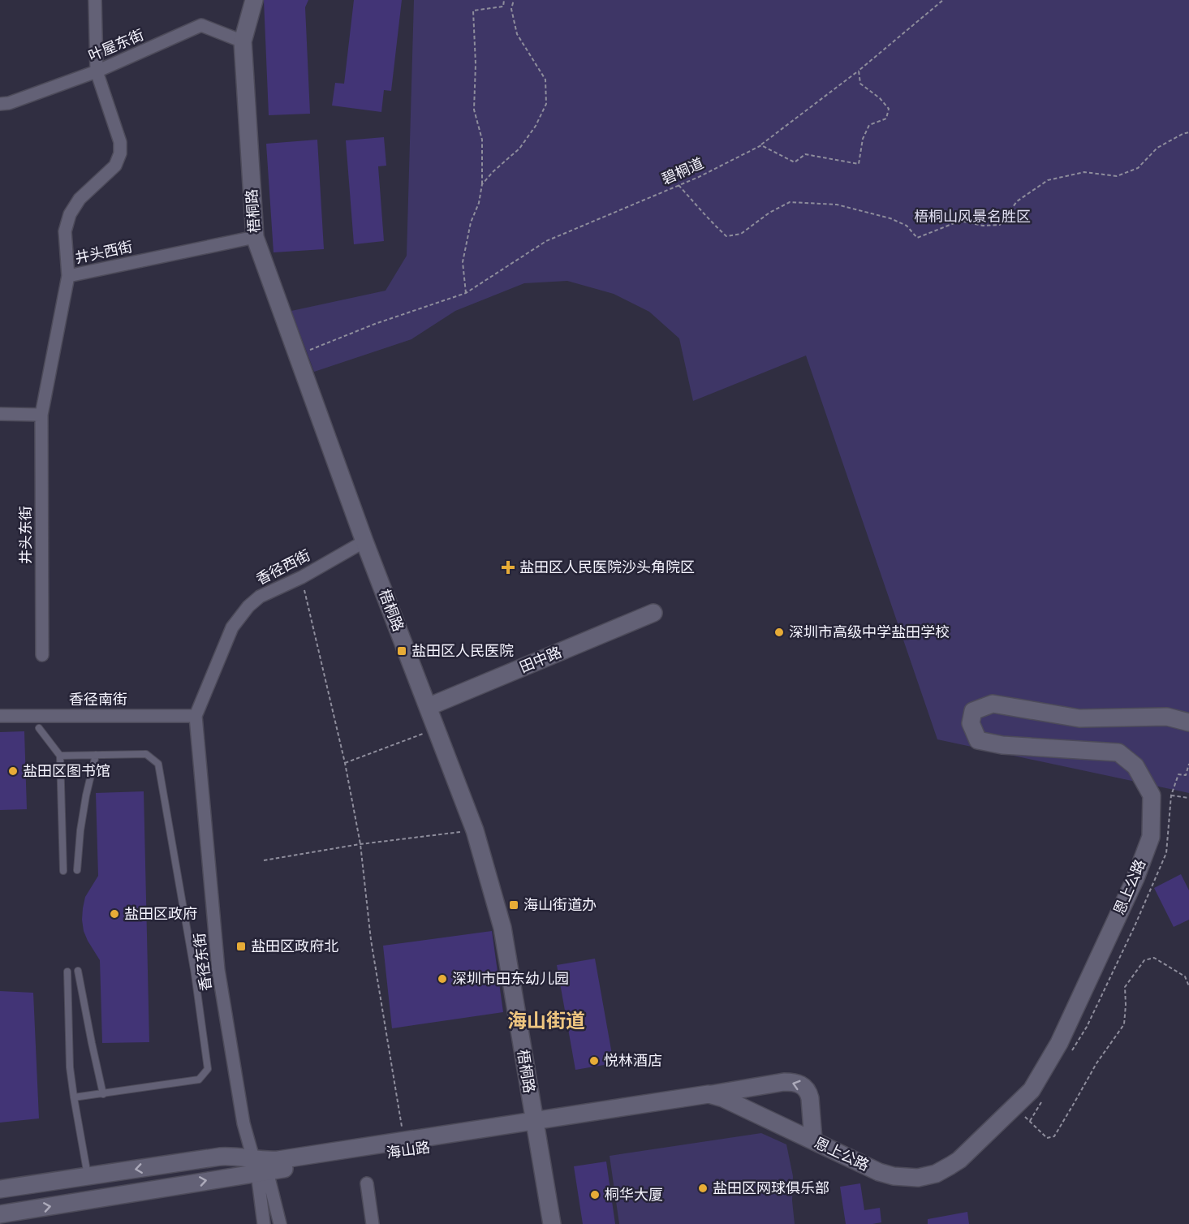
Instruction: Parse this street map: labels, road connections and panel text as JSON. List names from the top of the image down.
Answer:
{
  "streets": {
    "street": [
      "叶屋东街",
      "梧桐路",
      "井头西街",
      "井头东街",
      "香径西街",
      "田中路",
      "香径南街",
      "恩上公路",
      "香径东街",
      "海山路"
    ],
    "path": ["碧桐道"]
  },
  "crossings": [
    ["叶屋东街", "梧桐路"],
    ["梧桐路", "井头西街"],
    ["梧桐路", "香径西街"],
    ["梧桐路", "田中路"],
    ["梧桐路", "海山路"],
    ["井头西街", "井头东街"],
    ["香径西街", "香径南街"],
    ["香径西街", "香径东街"],
    ["香径南街", "香径东街"],
    ["恩上公路", "海山路"],
    ["香径东街", "海山路"]
  ],
  "districts": ["海山街道"],
  "parks": ["梧桐山风景名胜区"],
  "places": {
    "health": ["盐田区人民医院沙头角院区"],
    "other": [
      "深圳市高级中学盐田学校",
      "盐田区图书馆",
      "盐田区政府",
      "深圳市田东幼儿园",
      "悦林酒店",
      "盐田区网球俱乐部",
      "桐华大厦"
    ],
    "transit": ["盐田区人民医院", "海山街道办", "盐田区政府北"]
  }
}
